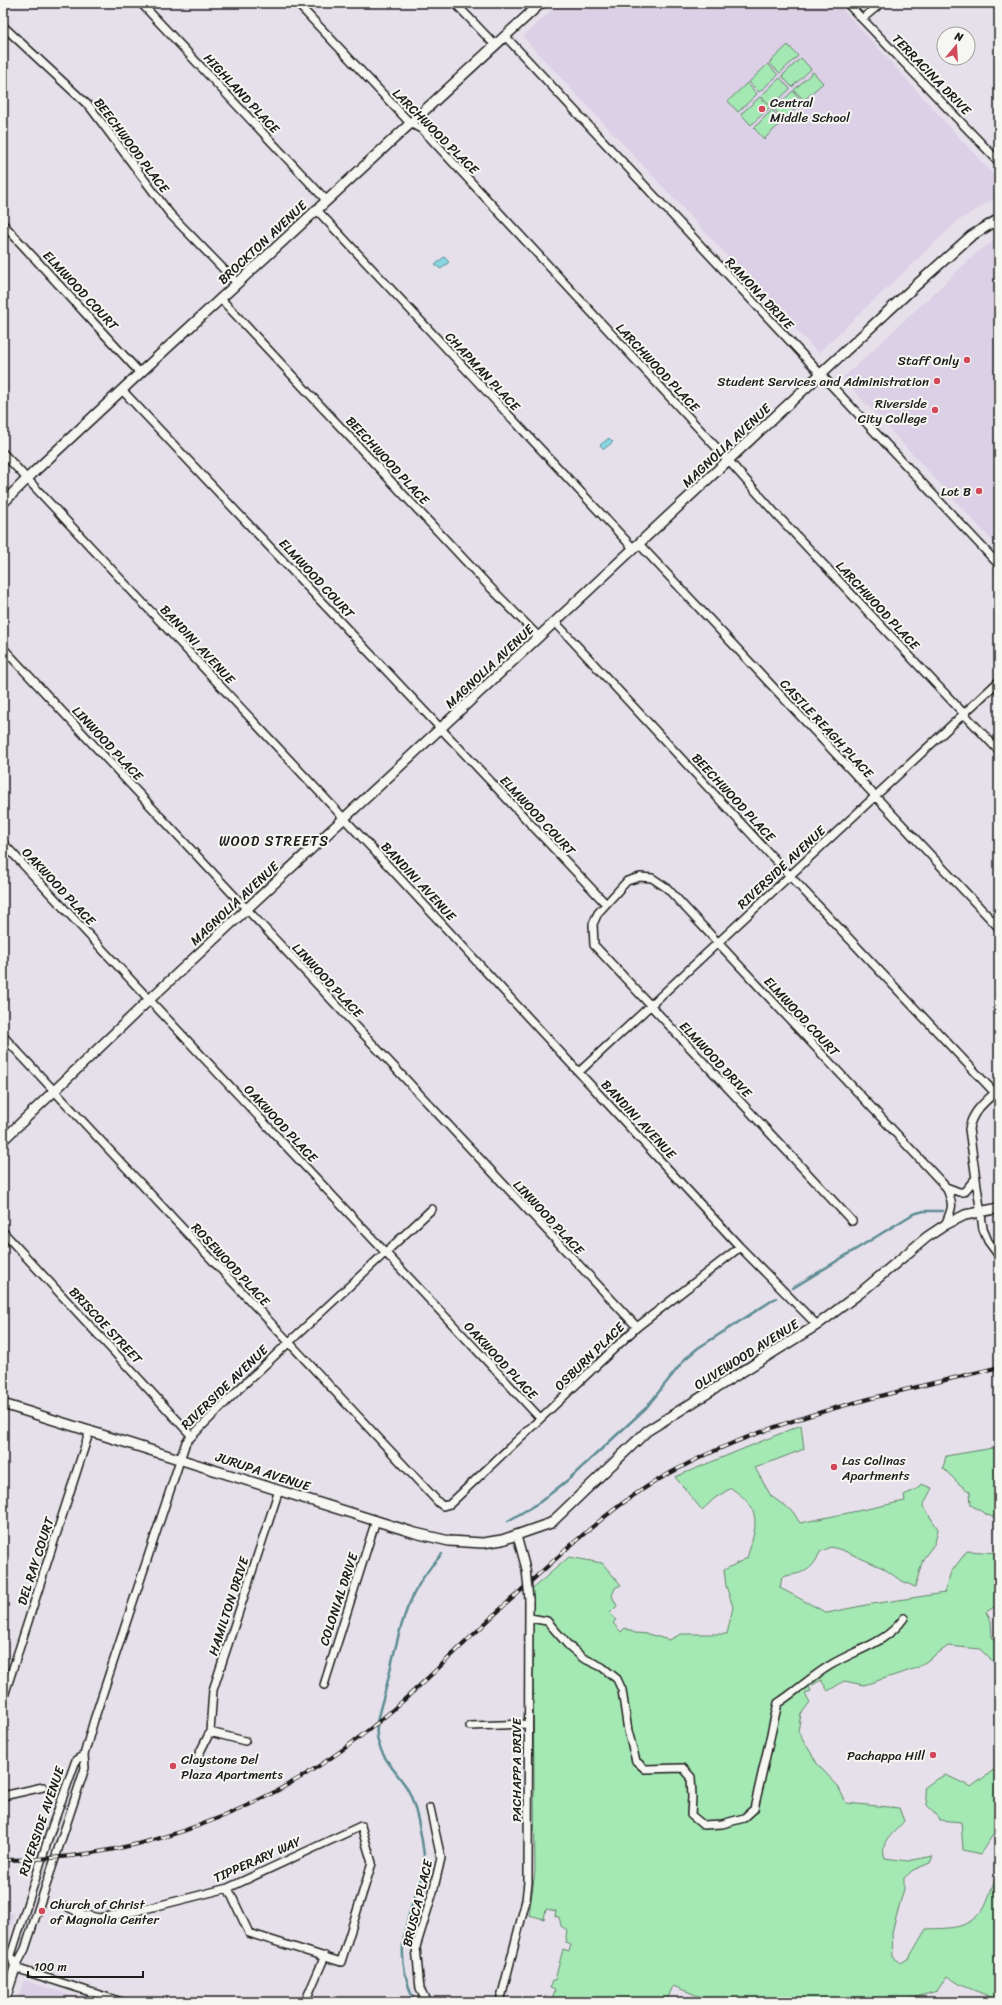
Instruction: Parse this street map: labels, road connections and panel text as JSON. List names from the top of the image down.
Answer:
{
  "streets": {
    "main road": [
      "BROCKTON AVENUE",
      "MAGNOLIA AVENUE",
      "RIVERSIDE AVENUE",
      "OLIVEWOOD AVENUE",
      "JURUPA AVENUE"
    ],
    "street": [
      "TERRACINA DRIVE",
      "HIGHLAND PLACE",
      "LARCHWOOD PLACE",
      "BEECHWOOD PLACE",
      "ELMWOOD COURT",
      "RAMONA DRIVE",
      "CHAPMAN PLACE",
      "BANDINI AVENUE",
      "CASTLE REAGH PLACE",
      "LINWOOD PLACE",
      "OAKWOOD PLACE",
      "ELMWOOD DRIVE",
      "ROSEWOOD PLACE",
      "BRISCOE STREET",
      "OSBURN PLACE",
      "DEL RAY COURT",
      "COLONIAL DRIVE",
      "HAMILTON DRIVE",
      "PACHAPPA DRIVE",
      "TIPPERARY WAY",
      "BRUSCA PLACE"
    ]
  },
  "crossings": [
    ["HIGHLAND PLACE", "BROCKTON AVENUE"],
    ["LARCHWOOD PLACE", "BROCKTON AVENUE"],
    ["LARCHWOOD PLACE", "MAGNOLIA AVENUE"],
    ["LARCHWOOD PLACE", "RIVERSIDE AVENUE"],
    ["BEECHWOOD PLACE", "BROCKTON AVENUE"],
    ["BEECHWOOD PLACE", "MAGNOLIA AVENUE"],
    ["BEECHWOOD PLACE", "RIVERSIDE AVENUE"],
    ["BROCKTON AVENUE", "ELMWOOD COURT"],
    ["BROCKTON AVENUE", "RAMONA DRIVE"],
    ["BROCKTON AVENUE", "CHAPMAN PLACE"],
    ["BROCKTON AVENUE", "BANDINI AVENUE"],
    ["ELMWOOD COURT", "MAGNOLIA AVENUE"],
    ["ELMWOOD COURT", "RIVERSIDE AVENUE"],
    ["ELMWOOD COURT", "ELMWOOD DRIVE"],
    ["RAMONA DRIVE", "MAGNOLIA AVENUE"],
    ["CHAPMAN PLACE", "MAGNOLIA AVENUE"],
    ["CHAPMAN PLACE", "CASTLE REAGH PLACE"],
    ["MAGNOLIA AVENUE", "BANDINI AVENUE"],
    ["MAGNOLIA AVENUE", "CASTLE REAGH PLACE"],
    ["MAGNOLIA AVENUE", "LINWOOD PLACE"],
    ["MAGNOLIA AVENUE", "OAKWOOD PLACE"],
    ["MAGNOLIA AVENUE", "ROSEWOOD PLACE"],
    ["BANDINI AVENUE", "RIVERSIDE AVENUE"],
    ["BANDINI AVENUE", "OLIVEWOOD AVENUE"],
    ["BANDINI AVENUE", "OSBURN PLACE"],
    ["CASTLE REAGH PLACE", "RIVERSIDE AVENUE"],
    ["LINWOOD PLACE", "OSBURN PLACE"],
    ["RIVERSIDE AVENUE", "OAKWOOD PLACE"],
    ["RIVERSIDE AVENUE", "ELMWOOD DRIVE"],
    ["RIVERSIDE AVENUE", "ROSEWOOD PLACE"],
    ["RIVERSIDE AVENUE", "BRISCOE STREET"],
    ["RIVERSIDE AVENUE", "JURUPA AVENUE"],
    ["OAKWOOD PLACE", "OSBURN PLACE"],
    ["ROSEWOOD PLACE", "OSBURN PLACE"],
    ["OLIVEWOOD AVENUE", "JURUPA AVENUE"],
    ["OLIVEWOOD AVENUE", "PACHAPPA DRIVE"],
    ["JURUPA AVENUE", "DEL RAY COURT"],
    ["JURUPA AVENUE", "COLONIAL DRIVE"],
    ["JURUPA AVENUE", "HAMILTON DRIVE"],
    ["JURUPA AVENUE", "PACHAPPA DRIVE"]
  ],
  "districts": ["WOOD STREETS"],
  "places": [
    "Central Middle School",
    "Staff Only",
    "Student Services and Administration",
    "Riverside City College",
    "Lot B",
    "Las Colinas Apartments",
    "Pachappa Hill",
    "Claystone Del Plaza Apartments",
    "Church of Christ of Magnolia Center"
  ],
  "scale_bar": "100 m",
  "north": "top"
}
